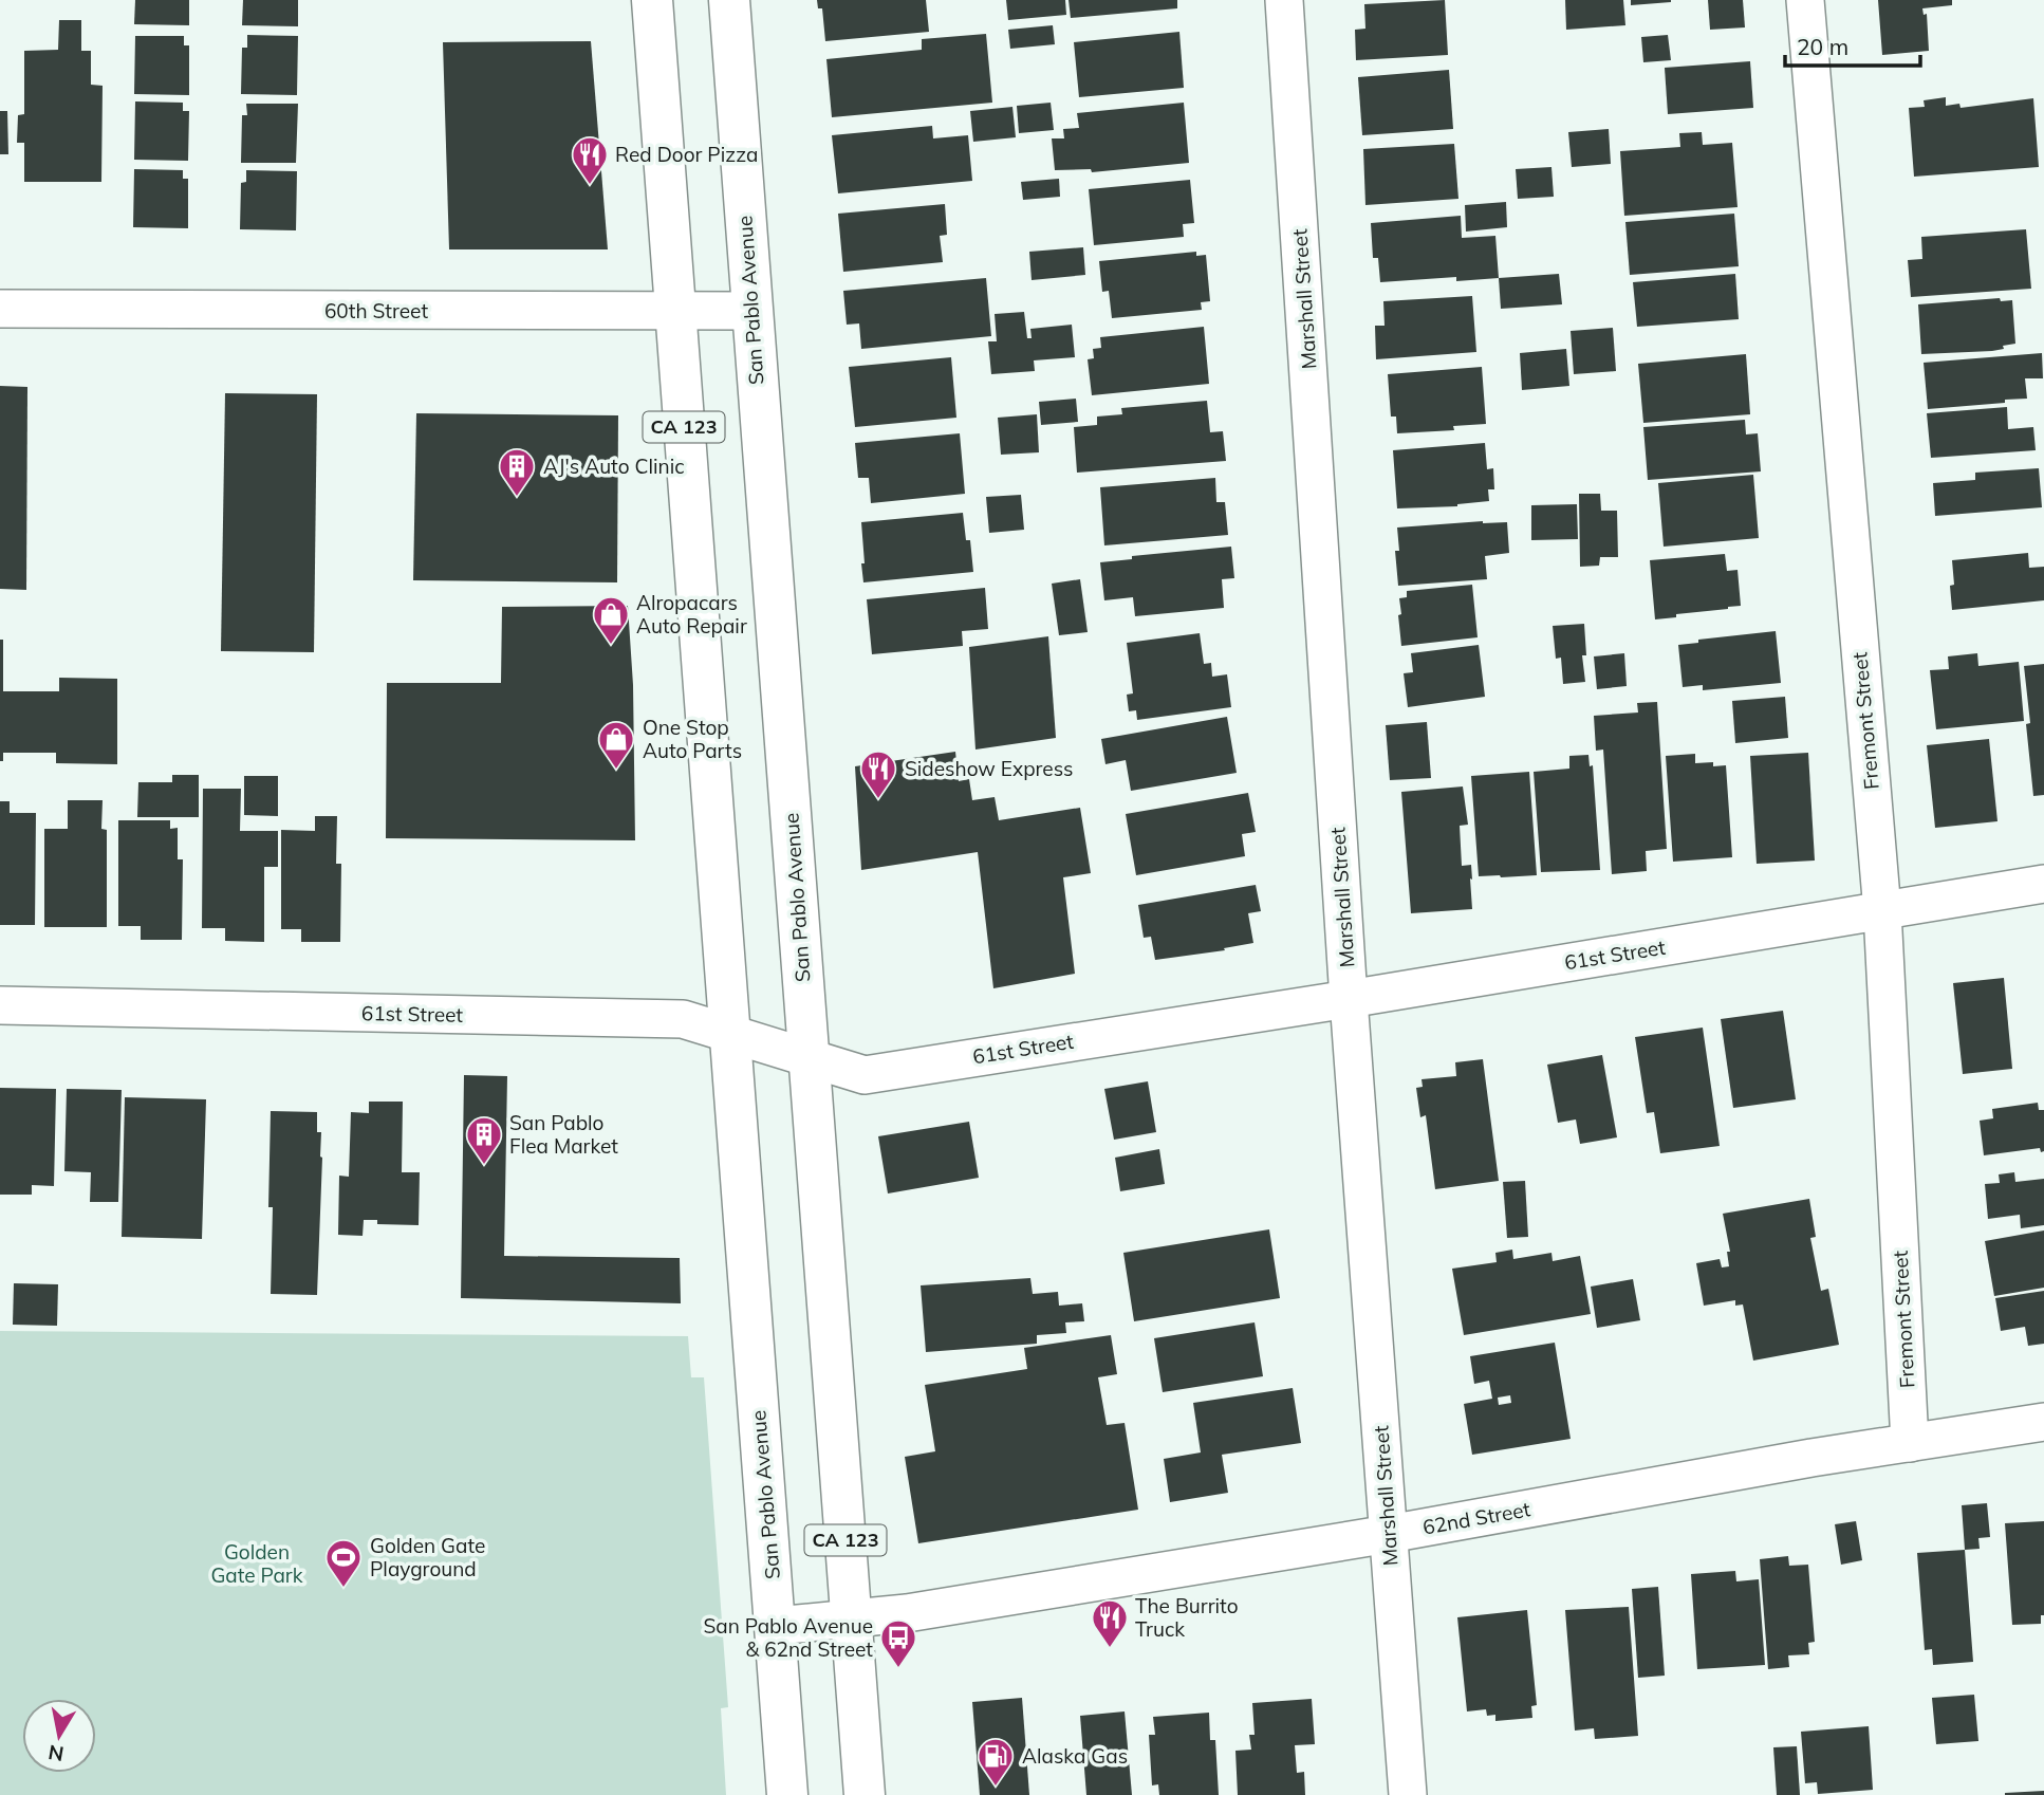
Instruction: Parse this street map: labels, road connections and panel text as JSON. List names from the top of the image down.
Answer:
{
  "streets": {
    "main road": ["San Pablo Avenue", "CA 123"],
    "street": [
      "Marshall Street",
      "60th Street",
      "Fremont Street",
      "61st Street",
      "62nd Street"
    ]
  },
  "crossings": [
    ["Marshall Street", "61st Street"],
    ["Marshall Street", "62nd Street"],
    ["San Pablo Avenue", "60th Street"],
    ["San Pablo Avenue", "61st Street"],
    ["San Pablo Avenue", "62nd Street"],
    ["Fremont Street", "61st Street"],
    ["Fremont Street", "62nd Street"]
  ],
  "parks": ["Golden Gate Park"],
  "places": {
    "restaurant": ["Red Door Pizza", "Sideshow Express", "The Burrito Truck"],
    "building": ["AJ's Auto Clinic", "San Pablo Flea Market"],
    "shop": ["Alropacars Auto Repair", "One Stop Auto Parts"],
    "sports": ["Golden Gate Playground"],
    "bus stop": ["San Pablo Avenue & 62nd Street"],
    "fuel station": ["Alaska Gas"]
  },
  "scale_bar": "20 m",
  "north": "bottom"
}
